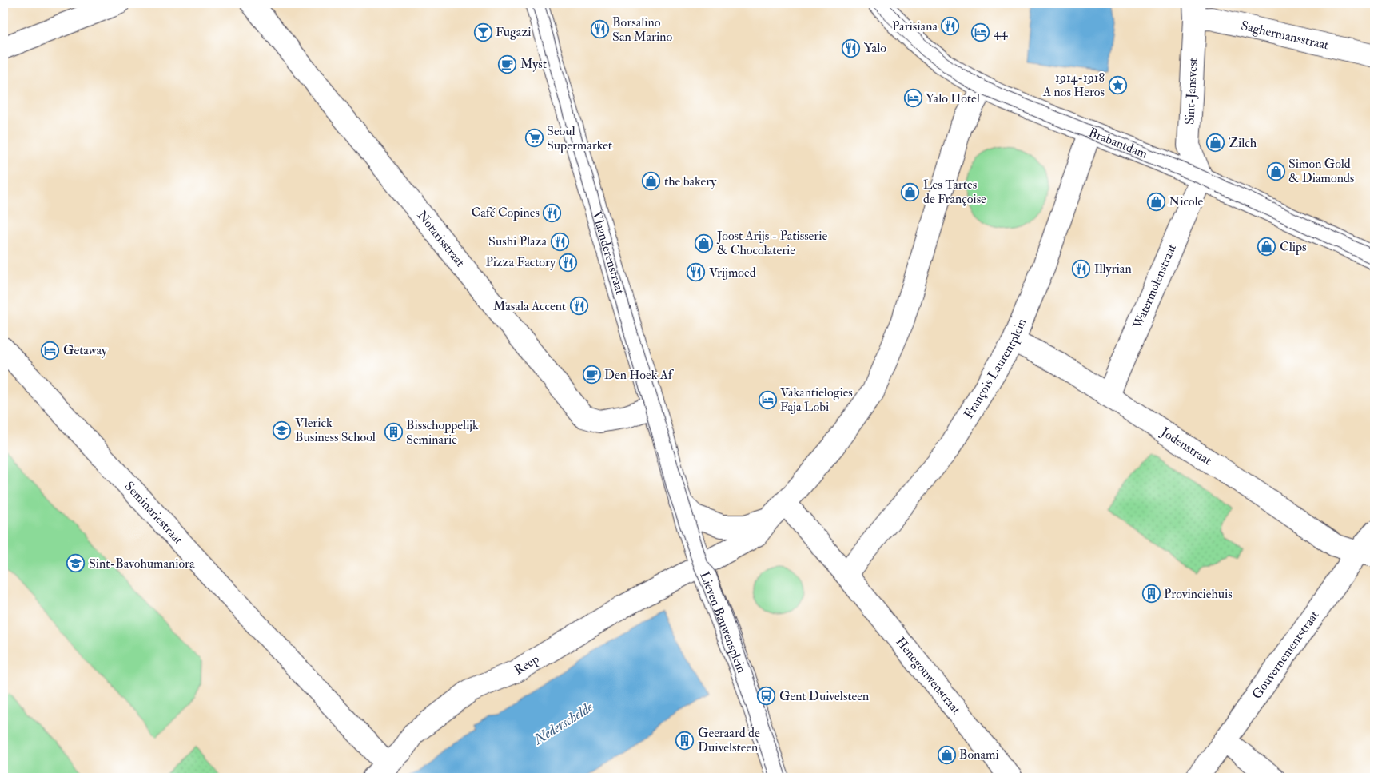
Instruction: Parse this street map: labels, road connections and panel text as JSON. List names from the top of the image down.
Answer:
{
  "streets": {
    "street": [
      "Saghermansstraat",
      "Sint-Jansvest",
      "Brabantdam",
      "Notarisstraat",
      "Vlaanderenstraat",
      "Watermolenstraat",
      "François Laurentplein",
      "Jodenstraat",
      "Seminariestraat",
      "Lieven Bauwensplein",
      "Gouvernementstraat",
      "Reep",
      "Henegouwenstraat"
    ]
  },
  "crossings": [
    ["Saghermansstraat", "Sint-Jansvest"],
    ["Sint-Jansvest", "Brabantdam"],
    ["Sint-Jansvest", "Watermolenstraat"],
    ["Brabantdam", "Watermolenstraat"],
    ["Brabantdam", "François Laurentplein"],
    ["Notarisstraat", "Vlaanderenstraat"],
    ["Vlaanderenstraat", "Lieven Bauwensplein"],
    ["Vlaanderenstraat", "Reep"],
    ["Watermolenstraat", "Jodenstraat"],
    ["François Laurentplein", "Jodenstraat"],
    ["François Laurentplein", "Henegouwenstraat"],
    ["Jodenstraat", "Gouvernementstraat"],
    ["Seminariestraat", "Reep"],
    ["Lieven Bauwensplein", "Reep"]
  ],
  "water": ["Nederschelde"],
  "places": {
    "restaurant": [
      "Parisiana",
      "Borsalino San Marino",
      "Yalo",
      "Café Copines",
      "Sushi Plaza",
      "Pizza Factory",
      "Illyrian",
      "Vrijmoed",
      "Masala Accent"
    ],
    "bar": ["Fugazi"],
    "hotel": [
      "44",
      "Yalo Hotel",
      "Getaway",
      "Vakantielogies Faja Lobi"
    ],
    "cafe": ["Myst", "Den Hoek Af"],
    "place": ["1914-1918 A nos Heros"],
    "supermarket": ["Seoul Supermarket"],
    "shop": [
      "Zilch",
      "Simon Gold & Diamonds",
      "the bakery",
      "Les Tartes de Françoise",
      "Nicole",
      "Joost Arijs - Patisserie & Chocolaterie",
      "Clips",
      "Bonami"
    ],
    "school or university": ["Vlerick Business School", "Sint-Bavohumaniora"],
    "building": ["Bisschoppelijk Seminarie", "Provinciehuis", "Geeraard de Duivelsteen"],
    "bus stop": ["Gent Duivelsteen"]
  }
}
